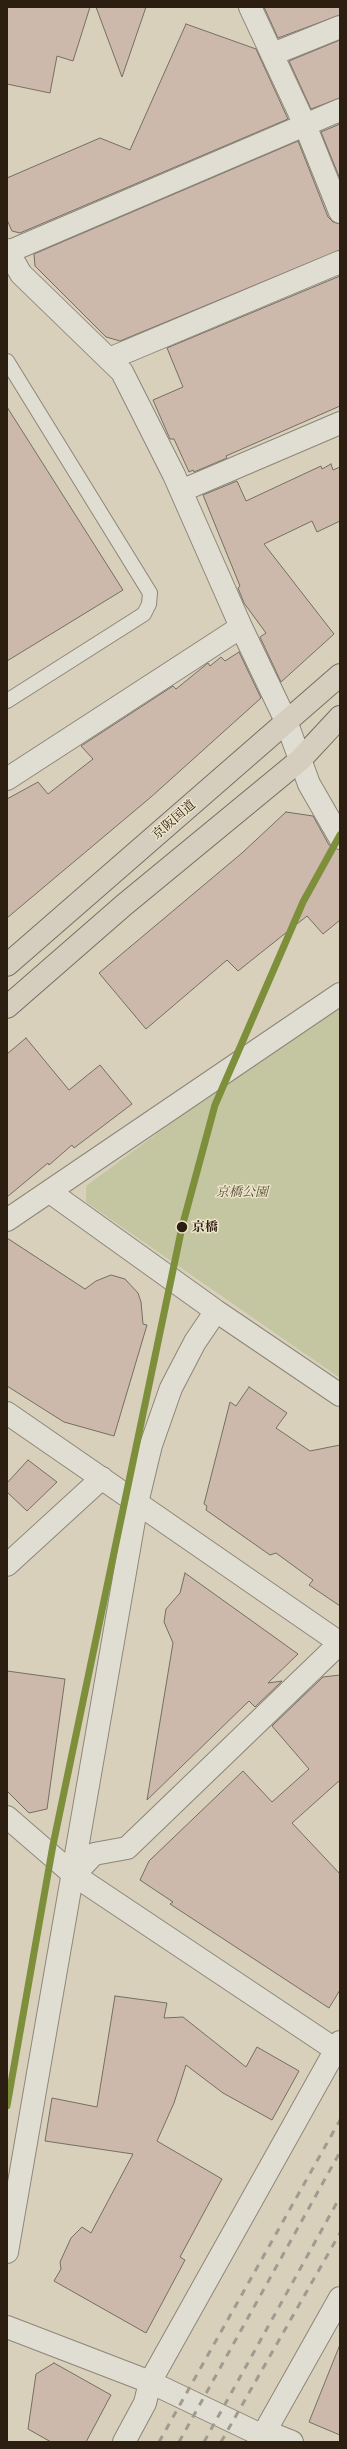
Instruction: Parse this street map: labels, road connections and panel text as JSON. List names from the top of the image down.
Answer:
{
  "streets": {
    "highway": ["京阪国道"]
  },
  "parks": ["京橋公園"],
  "places": ["京橋"]
}
